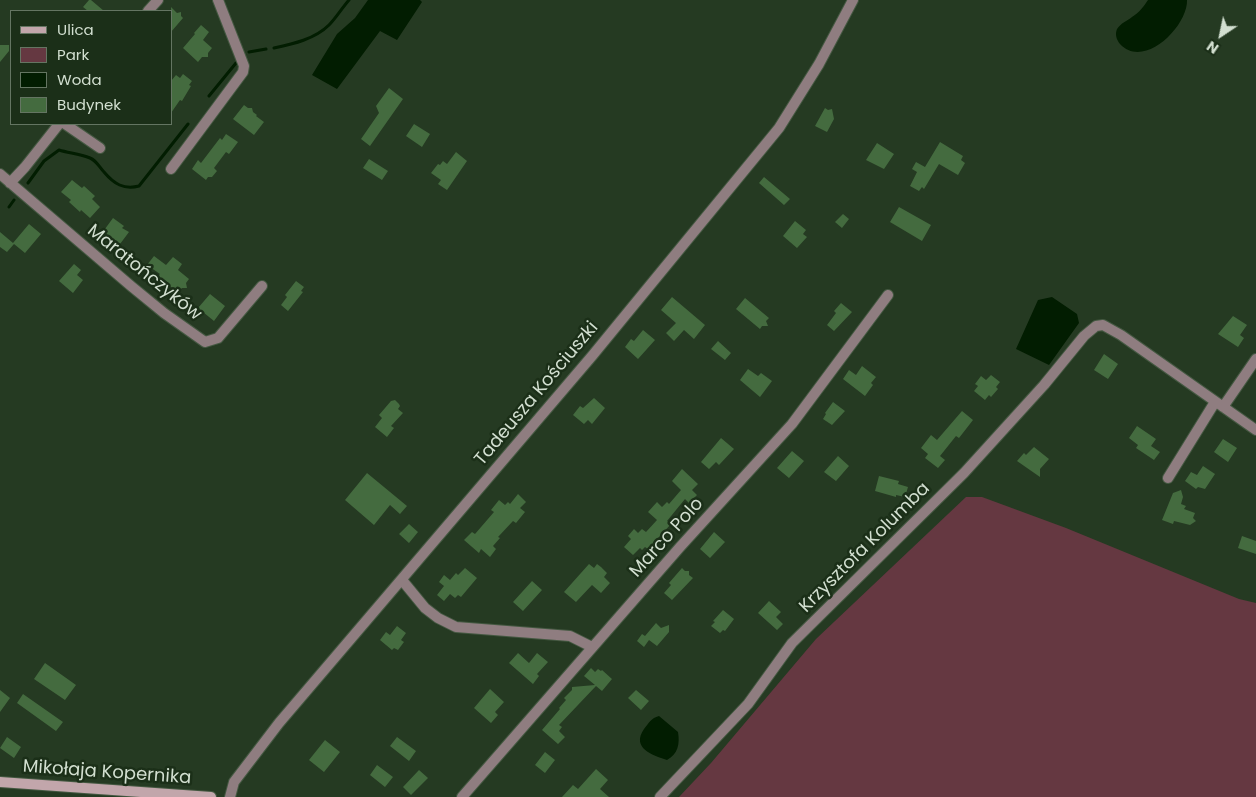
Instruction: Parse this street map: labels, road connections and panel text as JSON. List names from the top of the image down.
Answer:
{
  "streets": {
    "street": [
      "Maratończyków",
      "Tadeusza Kościuszki",
      "Marco Polo",
      "Krzysztofa Kolumba",
      "Mikołaja Kopernika"
    ]
  },
  "legend": [
    "Ulica",
    "Park",
    "Woda",
    "Budynek"
  ],
  "north": "bottom left"
}
